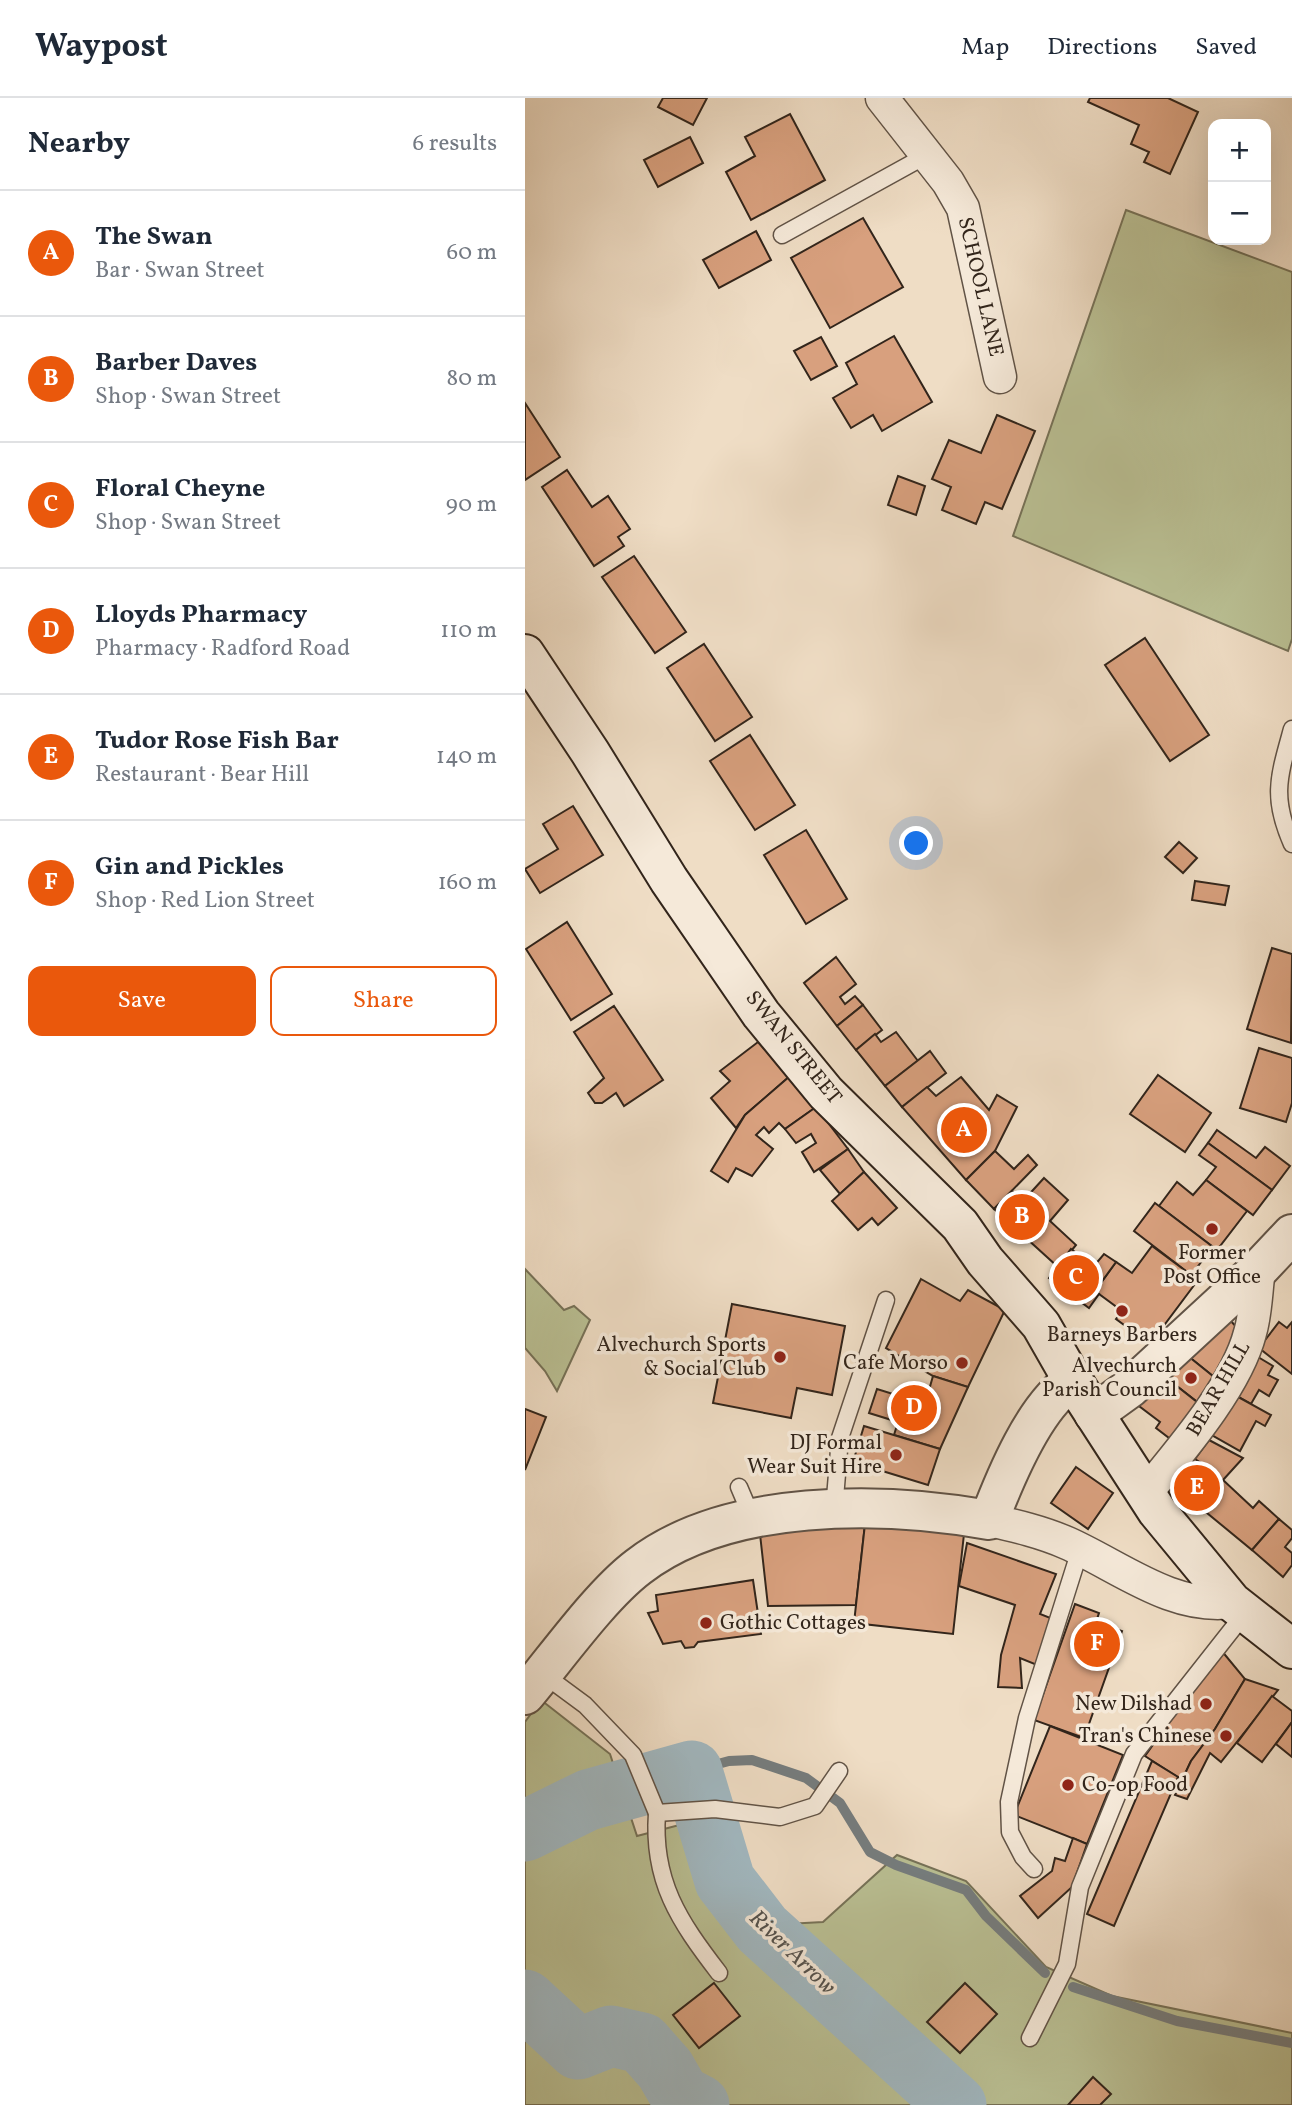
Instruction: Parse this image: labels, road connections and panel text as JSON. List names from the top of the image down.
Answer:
{
  "streets": {
    "main road": ["SWAN STREET"],
    "street": ["SCHOOL LANE", "BEAR HILL"]
  },
  "crossings": [
    ["SWAN STREET", "BEAR HILL"]
  ],
  "water": ["River Arrow"],
  "places": [
    "Former Post Office",
    "Barneys Barbers",
    "Alvechurch Sports & Social Club",
    "Cafe Morso",
    "Alvechurch Parish Council",
    "DJ Formal Wear Suit Hire",
    "Gothic Cottages",
    "New Dilshad",
    "Tran's Chinese",
    "Co-op Food"
  ],
  "page": {
    "header": "Waypost",
    "nav": ["Map", "Directions", "Saved"],
    "heading": ["Nearby", "6 results"],
    "map_buttons": ["+", "−"],
    "list": [
      {
        "mark": "A",
        "name": "The Swan",
        "note": "Bar · Swan Street",
        "value": "60 m"
      },
      {
        "mark": "B",
        "name": "Barber Daves",
        "note": "Shop · Swan Street",
        "value": "80 m"
      },
      {
        "mark": "C",
        "name": "Floral Cheyne",
        "note": "Shop · Swan Street",
        "value": "90 m"
      },
      {
        "mark": "D",
        "name": "Lloyds Pharmacy",
        "note": "Pharmacy · Radford Road",
        "value": "110 m"
      },
      {
        "mark": "E",
        "name": "Tudor Rose Fish Bar",
        "note": "Restaurant · Bear Hill",
        "value": "140 m"
      },
      {
        "mark": "F",
        "name": "Gin and Pickles",
        "note": "Shop · Red Lion Street",
        "value": "160 m"
      }
    ],
    "buttons": ["Save", "Share"],
    "pins": [
      "A",
      "B",
      "C",
      "D",
      "E",
      "F"
    ]
  }
}
